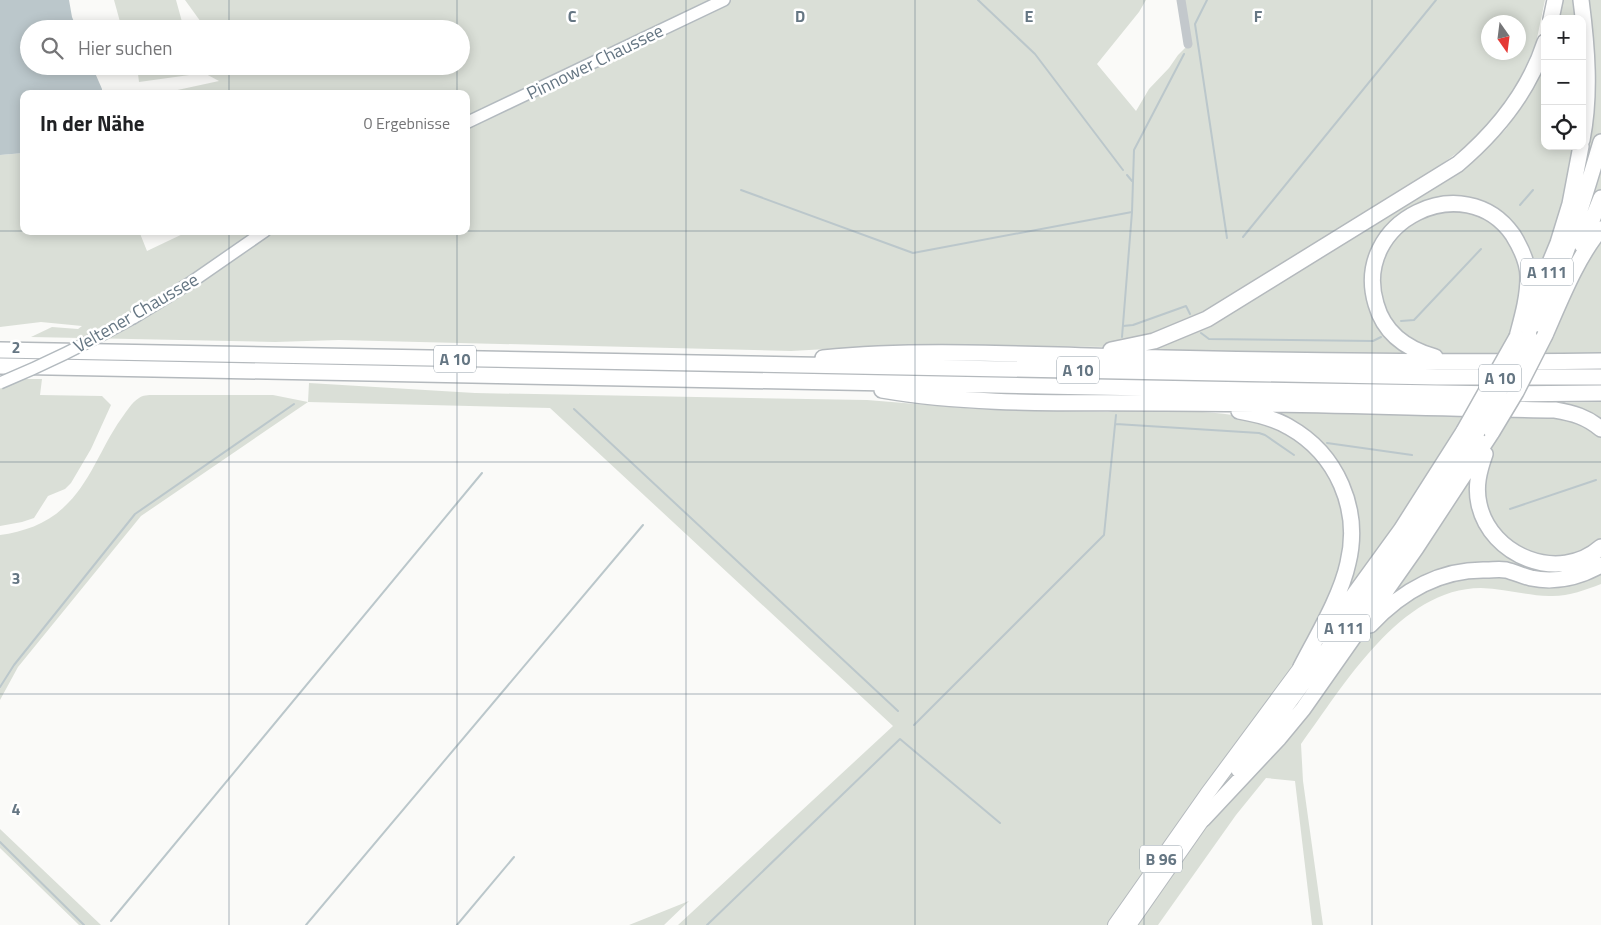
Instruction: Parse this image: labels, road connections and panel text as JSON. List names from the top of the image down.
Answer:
{
  "streets": {
    "highway": ["A 111", "A 10", "B 96"],
    "main road": ["Pinnower Chaussee", "Veltener Chaussee"]
  },
  "crossings": [
    ["A 111", "B 96"]
  ],
  "north": "bottom",
  "page": {
    "map_buttons": ["+", "−"],
    "search": "Hier suchen",
    "heading": ["In der Nähe", "0 Ergebnisse"]
  },
  "grid": {
    "columns": [
      "C",
      "D",
      "E",
      "F"
    ],
    "rows": ["2", "3", "4"]
  }
}
